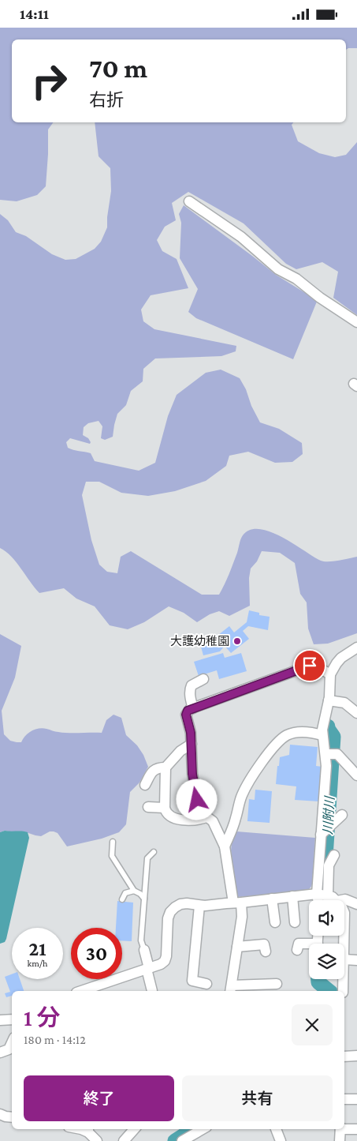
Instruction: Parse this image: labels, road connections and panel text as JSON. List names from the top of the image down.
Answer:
{
  "water": ["川附川"],
  "places": ["大護幼稚園"],
  "page": {
    "status": "14:11",
    "turn": ["70 m", "右折"],
    "speed": "21 km/h",
    "limit": "30",
    "heading": ["1 分", "180 m · 14:12"],
    "buttons": ["終了", "共有"]
  }
}
